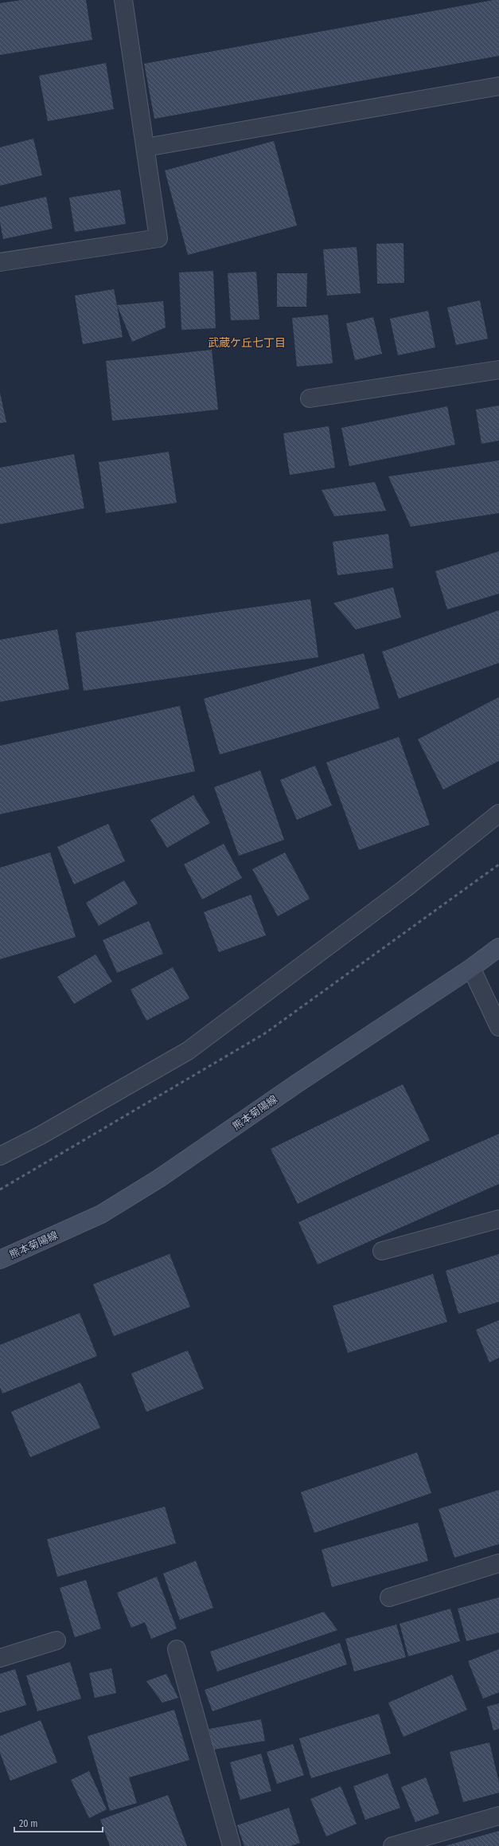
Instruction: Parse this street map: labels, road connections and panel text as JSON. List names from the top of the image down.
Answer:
{
  "streets": {
    "main road": ["熊本菊陽線"]
  },
  "districts": ["武蔵ケ丘七丁目"],
  "scale_bar": "20 m"
}
